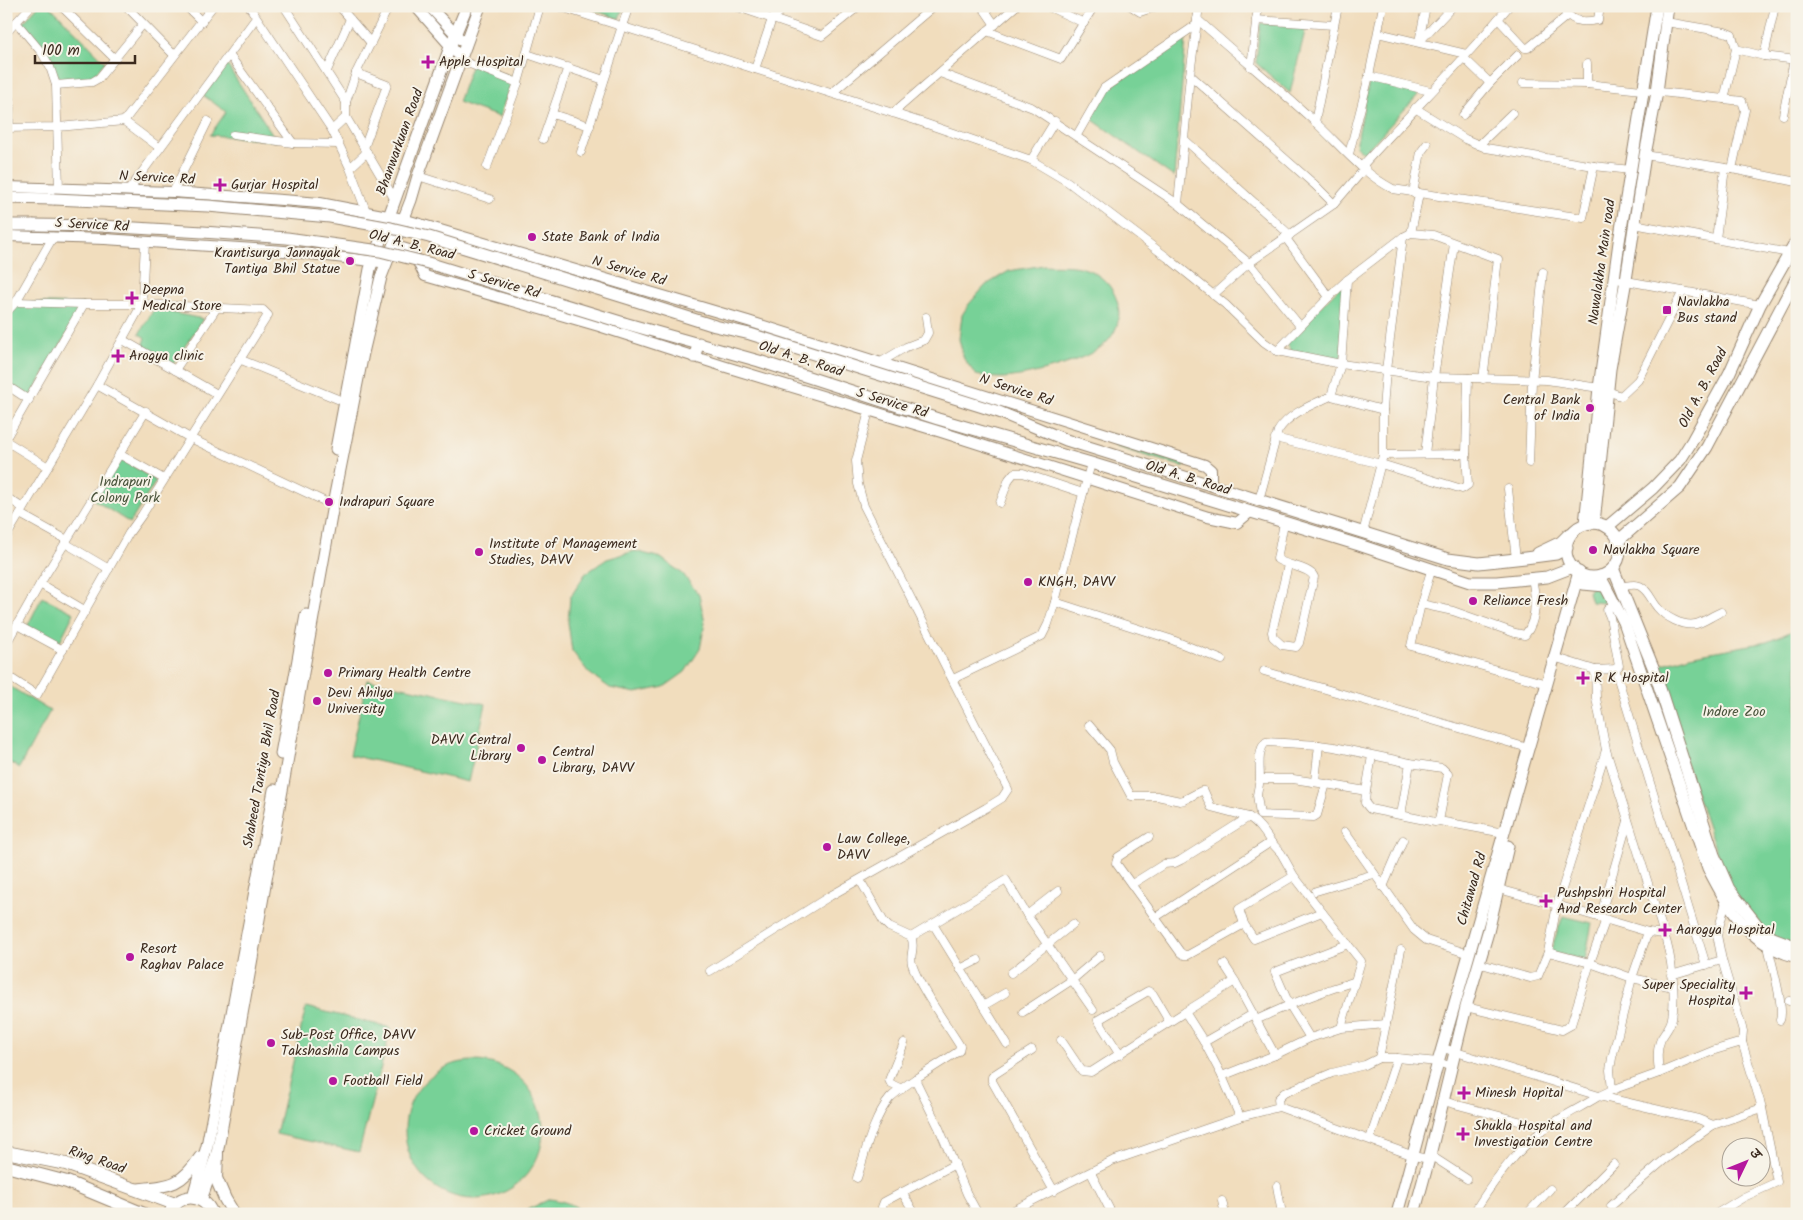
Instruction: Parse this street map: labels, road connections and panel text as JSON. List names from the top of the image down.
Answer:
{
  "streets": {
    "highway": ["Ring Road"],
    "main road": [
      "Bhanwarkuan Road",
      "Old A. B. Road",
      "Nawalakha Main road",
      "Shaheed Tantiya Bhil Road",
      "Chitawad Rd"
    ],
    "street": ["N Service Rd", "S Service Rd"]
  },
  "crossings": [
    ["Bhanwarkuan Road", "N Service Rd"],
    ["Bhanwarkuan Road", "S Service Rd"],
    ["Bhanwarkuan Road", "Shaheed Tantiya Bhil Road"],
    ["N Service Rd", "Old A. B. Road"],
    ["S Service Rd", "Old A. B. Road"],
    ["Old A. B. Road", "Nawalakha Main road"],
    ["Old A. B. Road", "Chitawad Rd"],
    ["Nawalakha Main road", "Chitawad Rd"]
  ],
  "parks": ["Indrapuri Colony Park", "Indore Zoo"],
  "places": {
    "health": [
      "Apple Hospital",
      "Gurjar Hospital",
      "Deepna Medical Store",
      "Arogya clinic",
      "R K Hospital",
      "Pushpshri Hospital And Research Center",
      "Aarogya Hospital",
      "Super Speciality Hospital",
      "Minesh Hopital",
      "Shukla Hospital and Investigation Centre"
    ],
    "other": [
      "State Bank of India",
      "Krantisurya Jannayak Tantiya Bhil Statue",
      "Central Bank of India",
      "Indrapuri Square",
      "Navlakha Square",
      "Institute of Management Studies, DAVV",
      "KNGH, DAVV",
      "Reliance Fresh",
      "Primary Health Centre",
      "Devi Ahilya University",
      "DAVV Central Library",
      "Central Library, DAVV",
      "Law College, DAVV",
      "Resort Raghav Palace",
      "Sub-Post Office, DAVV Takshashila Campus",
      "Football Field",
      "Cricket Ground"
    ],
    "transit": ["Navlakha Bus stand"]
  },
  "scale_bar": "100 m",
  "north": "top right"
}
